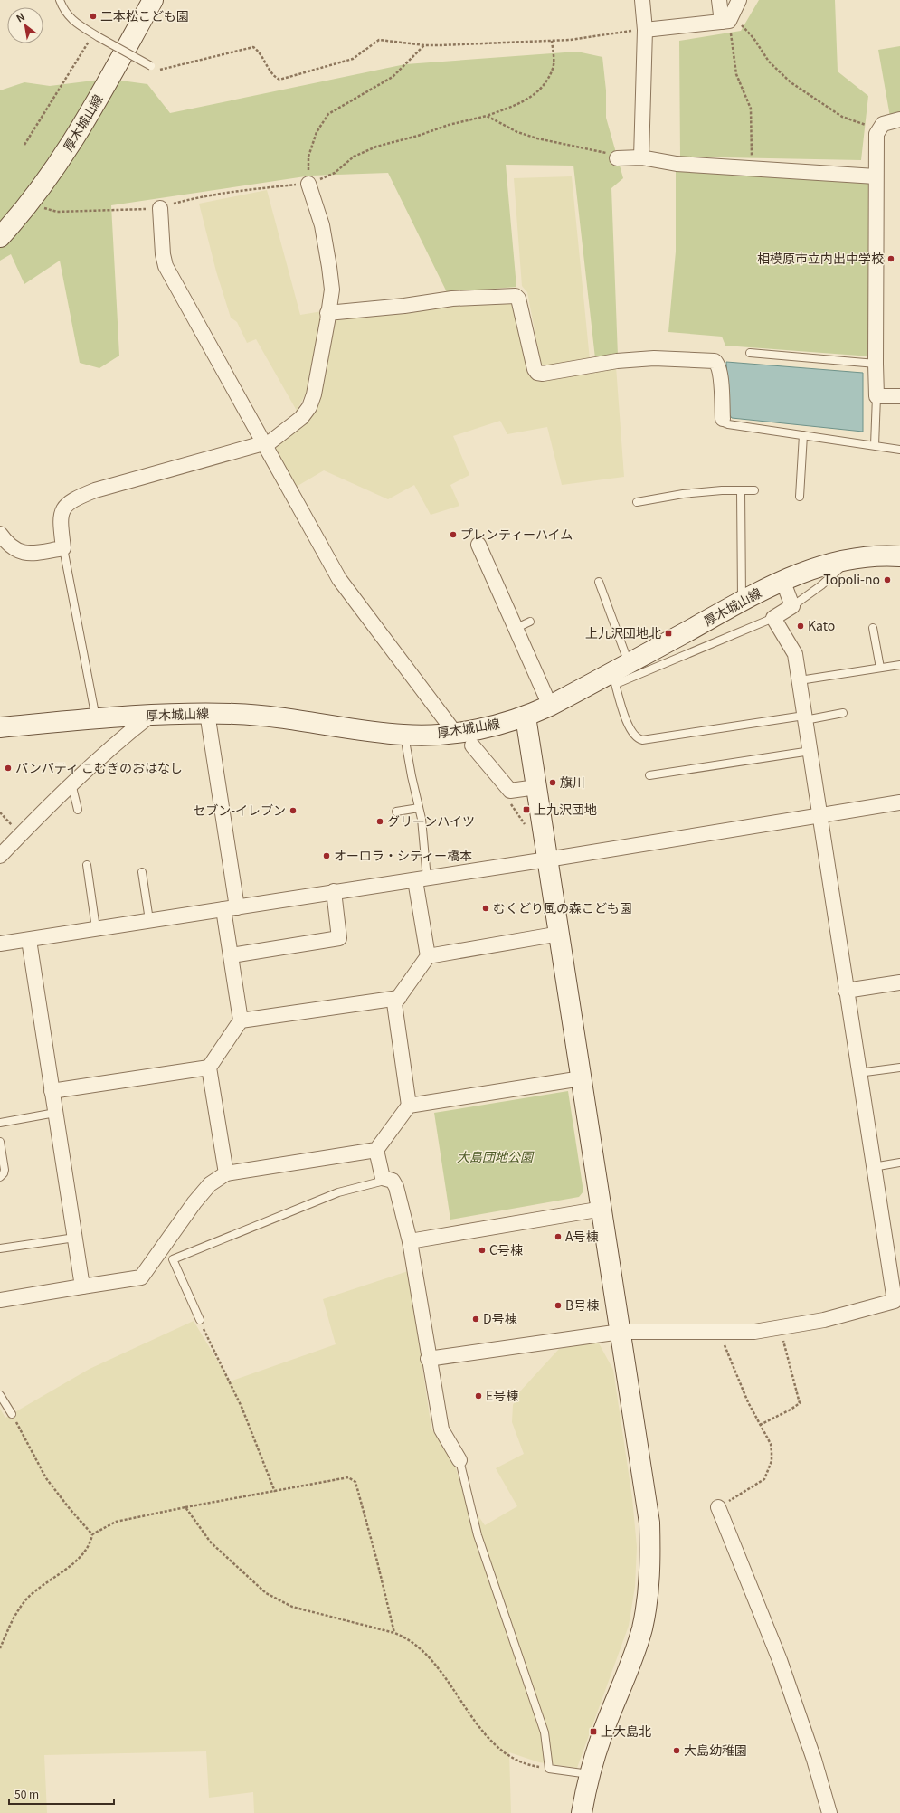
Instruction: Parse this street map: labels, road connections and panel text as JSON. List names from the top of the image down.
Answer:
{
  "streets": {
    "main road": ["厚木城山線"]
  },
  "parks": ["大島団地公園"],
  "places": {
    "other": [
      "二本松こども園",
      "相模原市立内出中学校",
      "プレンティーハイム",
      "Topoli-no",
      "Kato",
      "パンパティ こむぎのおはなし",
      "旗川",
      "セブン-イレブン",
      "グリーンハイツ",
      "オーロラ・シティー橋本",
      "むくどり風の森こども園",
      "A号棟",
      "C号棟",
      "B号棟",
      "D号棟",
      "E号棟",
      "大島幼稚園"
    ],
    "transit": ["上九沢団地北", "上九沢団地", "上大島北"]
  },
  "scale_bar": "50 m",
  "north": "top left"
}
